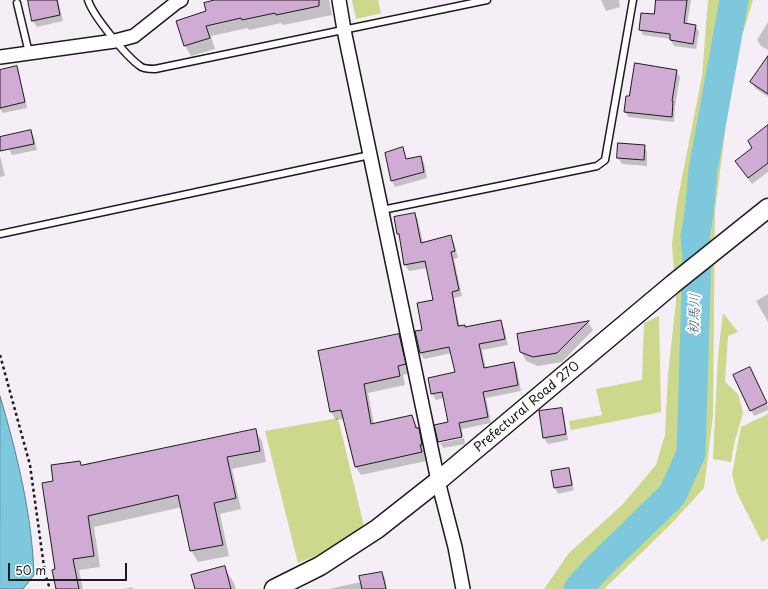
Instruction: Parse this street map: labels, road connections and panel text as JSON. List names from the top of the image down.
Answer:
{
  "streets": {
    "main road": ["Prefectural Road 270"]
  },
  "water": ["初馬川"],
  "scale_bar": "50 m"
}
